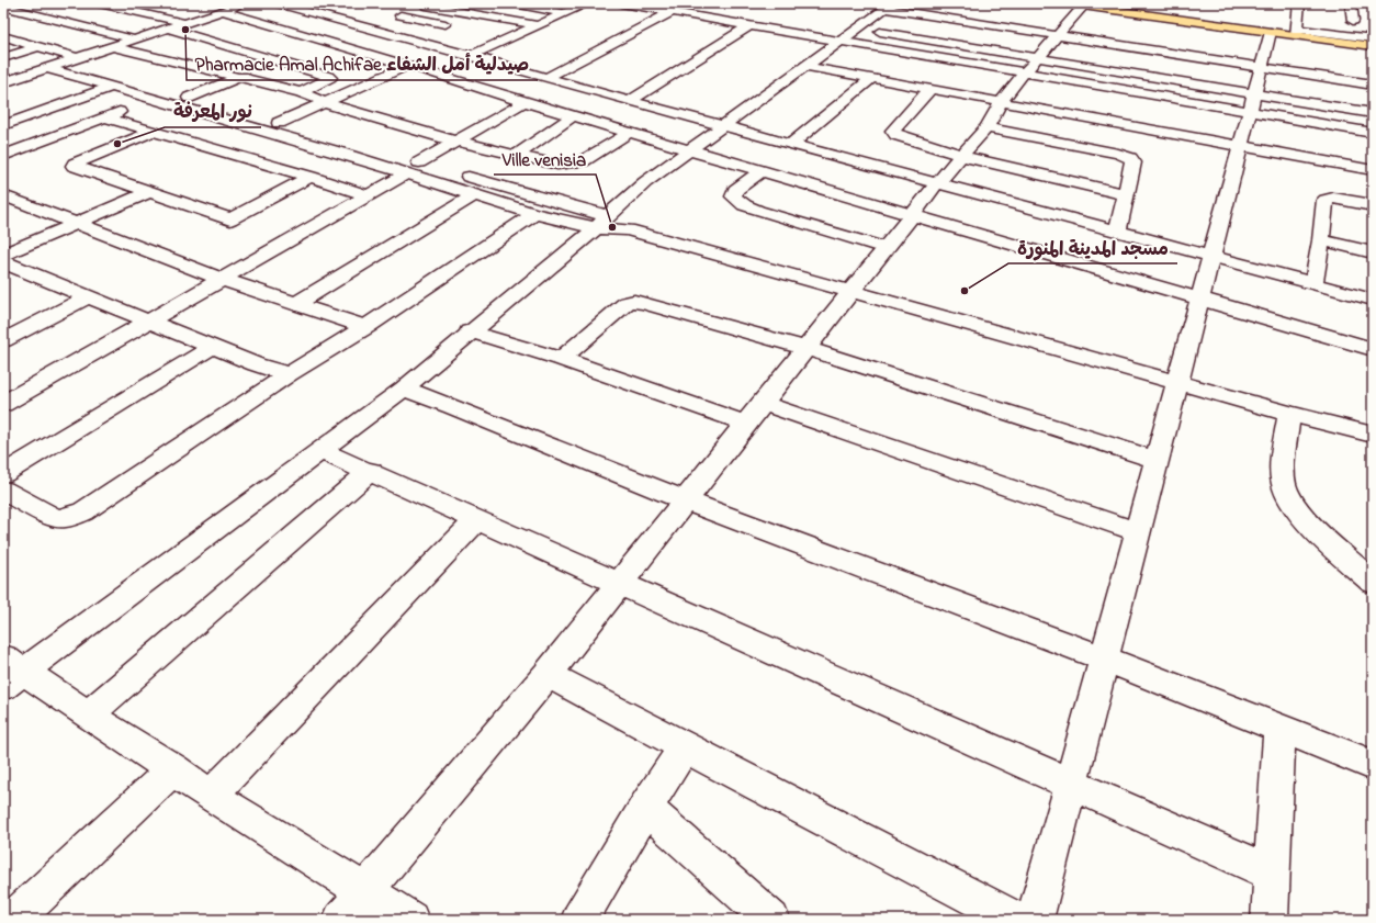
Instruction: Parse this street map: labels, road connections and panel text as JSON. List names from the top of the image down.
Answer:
{
  "places": [
    "Pharmacie Amal Achifae صيدلية أمل الشفاء",
    "نور المعرفة",
    "Ville venisia",
    "مسجد المدينة المنورة"
  ]
}
